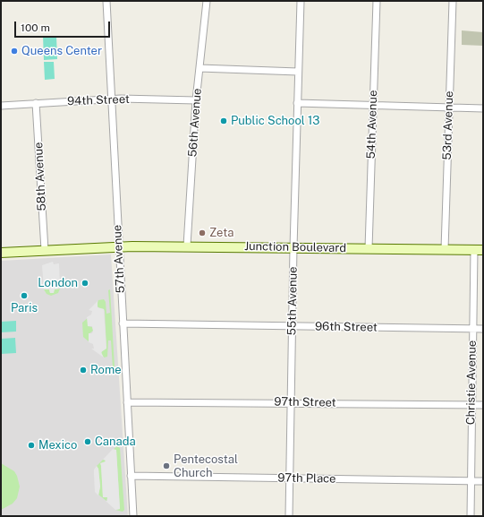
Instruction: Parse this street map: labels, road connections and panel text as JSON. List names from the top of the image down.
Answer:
{
  "streets": {
    "main road": ["Junction Boulevard"],
    "street": [
      "94th Street",
      "56th Avenue",
      "54th Avenue",
      "53rd Avenue",
      "58th Avenue",
      "57th Avenue",
      "55th Avenue",
      "96th Street",
      "Christie Avenue",
      "97th Street",
      "97th Place"
    ]
  },
  "crossings": [
    ["94th Street", "56th Avenue"],
    ["94th Street", "58th Avenue"],
    ["94th Street", "57th Avenue"],
    ["56th Avenue", "Junction Boulevard"],
    ["54th Avenue", "Junction Boulevard"],
    ["53rd Avenue", "Junction Boulevard"],
    ["58th Avenue", "Junction Boulevard"],
    ["Junction Boulevard", "57th Avenue"],
    ["Junction Boulevard", "55th Avenue"],
    ["Junction Boulevard", "Christie Avenue"],
    ["57th Avenue", "96th Street"],
    ["57th Avenue", "97th Street"],
    ["57th Avenue", "97th Place"],
    ["55th Avenue", "96th Street"],
    ["55th Avenue", "97th Street"],
    ["55th Avenue", "97th Place"],
    ["96th Street", "Christie Avenue"],
    ["Christie Avenue", "97th Street"],
    ["Christie Avenue", "97th Place"]
  ],
  "places": [
    "Queens Center",
    "Public School 13",
    "Zeta",
    "London",
    "Paris",
    "Rome",
    "Canada",
    "Mexico",
    "Pentecostal Church"
  ],
  "scale_bar": "100 m"
}
